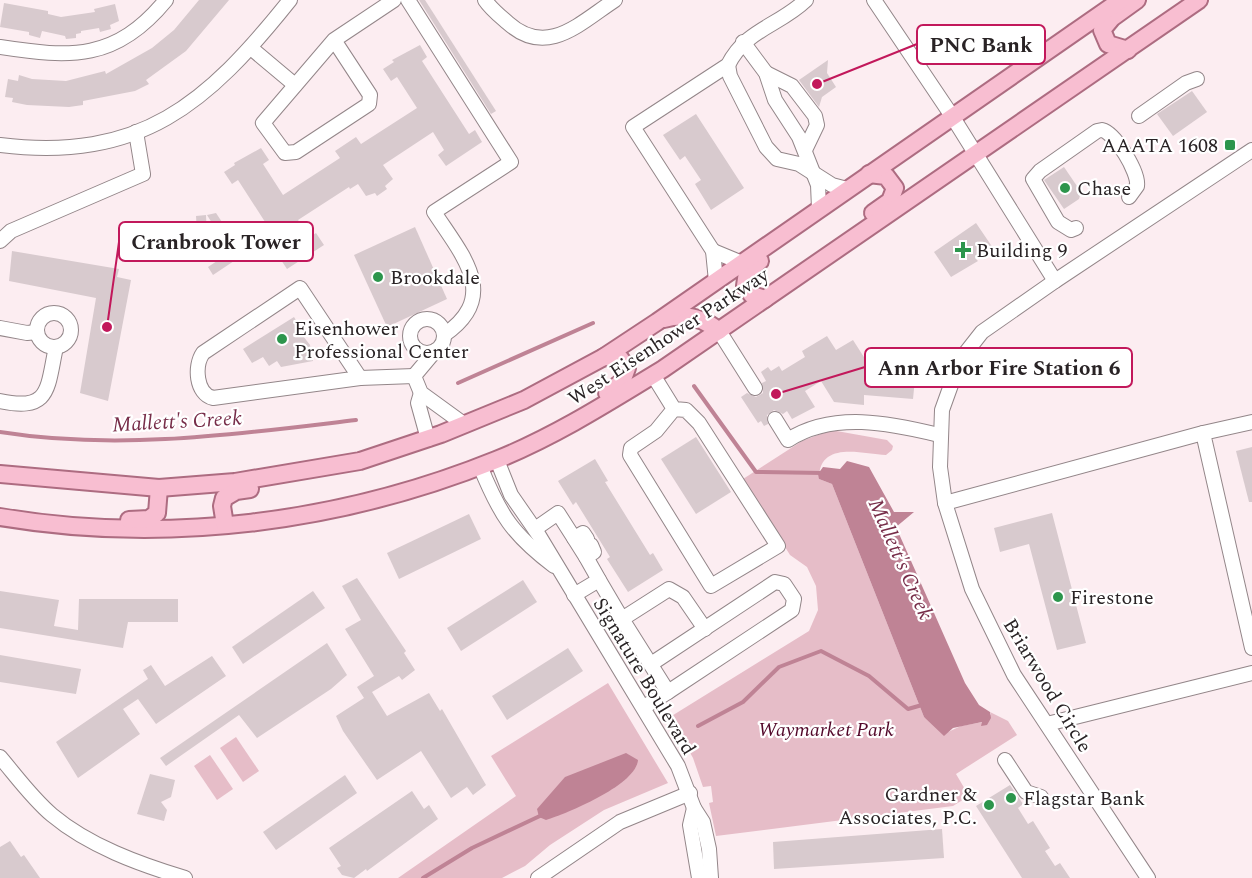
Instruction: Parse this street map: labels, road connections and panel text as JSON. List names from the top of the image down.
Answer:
{
  "streets": {
    "main road": ["West Eisenhower Parkway"],
    "street": ["Signature Boulevard", "Briarwood Circle"]
  },
  "crossings": [
    ["West Eisenhower Parkway", "Signature Boulevard"]
  ],
  "water": ["Mallett's Creek"],
  "parks": ["Waymarket Park"],
  "places": {
    "other": [
      "PNC Bank",
      "Chase",
      "Brookdale",
      "Cranbrook Tower",
      "Eisenhower Professional Center",
      "Ann Arbor Fire Station 6",
      "Firestone",
      "Flagstar Bank",
      "Gardner & Associates, P.C."
    ],
    "transit": ["AAATA 1608"],
    "health": ["Building 9"]
  }
}
